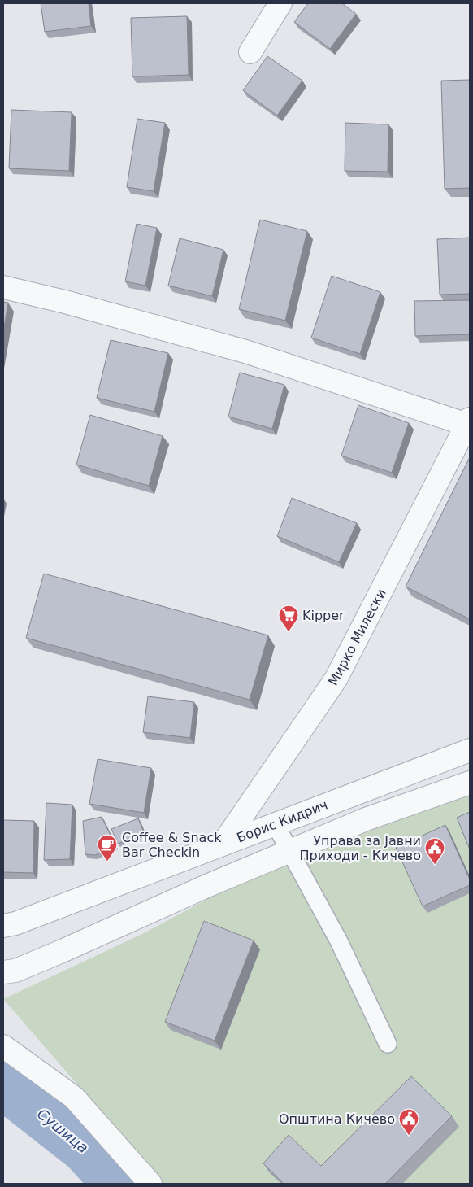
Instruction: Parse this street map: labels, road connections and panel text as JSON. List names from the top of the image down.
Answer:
{
  "streets": {
    "street": ["Мирко Милески", "Борис Кидрич"]
  },
  "crossings": [
    ["Мирко Милески", "Борис Кидрич"]
  ],
  "water": ["Сушица"],
  "places": {
    "supermarket": ["Kipper"],
    "cafe": ["Coffee & Snack Bar Checkin"],
    "public building": ["Управа за Јавни Приходи - Кичево", "Општина Кичево"]
  }
}
